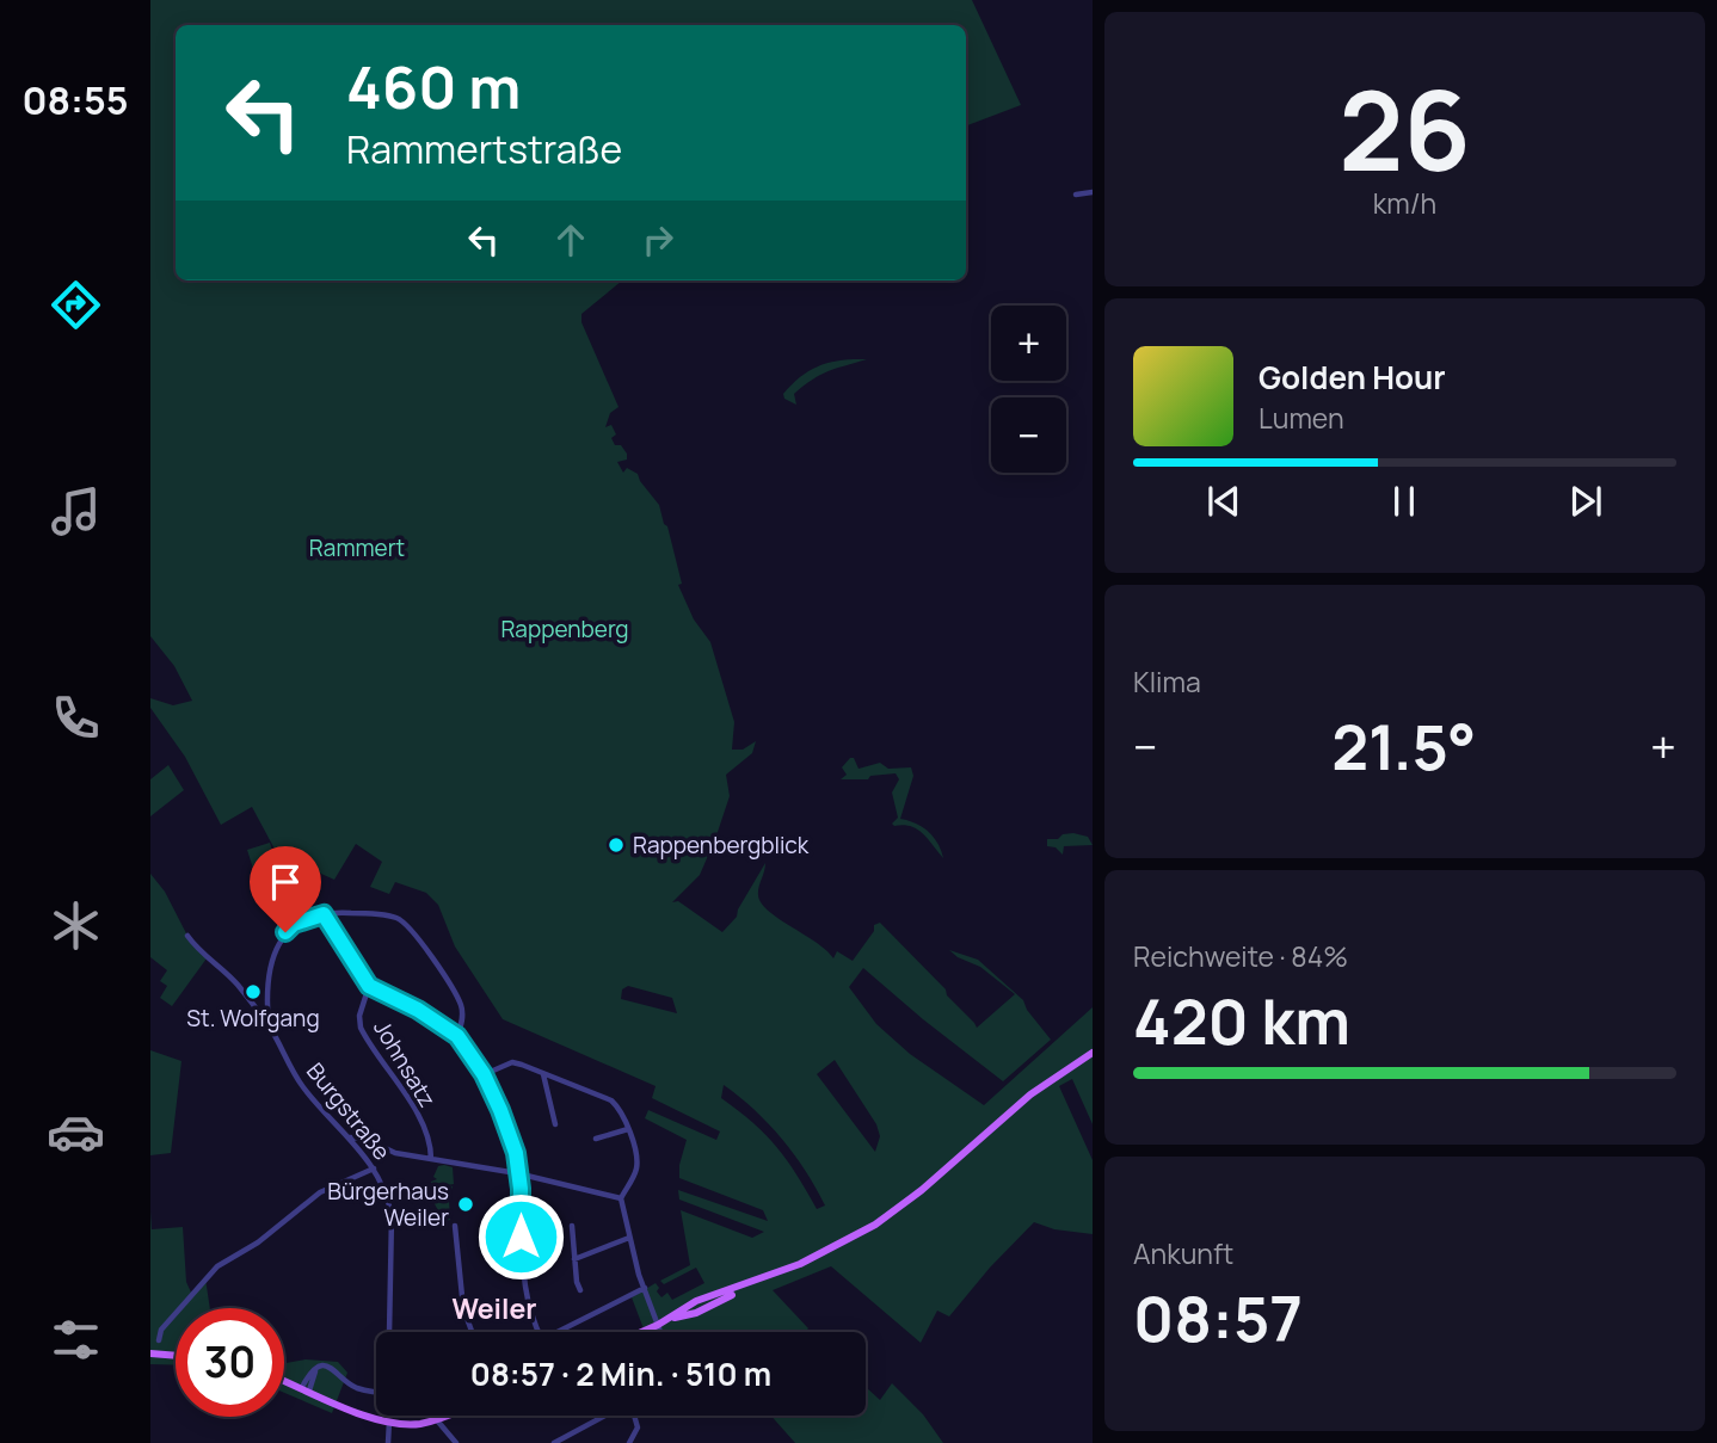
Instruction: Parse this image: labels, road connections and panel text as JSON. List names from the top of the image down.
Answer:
{
  "streets": {
    "street": ["Johnsatz", "Burgstraße"]
  },
  "districts": ["Weiler"],
  "parks": ["Rammert", "Rappenberg"],
  "places": ["Rappenbergblick", "St. Wolfgang", "Bürgerhaus Weiler"],
  "page": {
    "tabs": "08:55",
    "tile": [
      ["26", "km/h"],
      "Klima",
      ["Reichweite · 84%", "420 km"],
      ["Ankunft", "08:57"]
    ],
    "turn": ["460 m", "Rammertstraße"],
    "map_buttons": ["+", "−"],
    "song": ["Golden Hour", "Lumen"],
    "heat": ["−", "21.5°", "+"],
    "limit": "30",
    "trip": "08:57 · 2 Min. · 510 m"
  }
}
